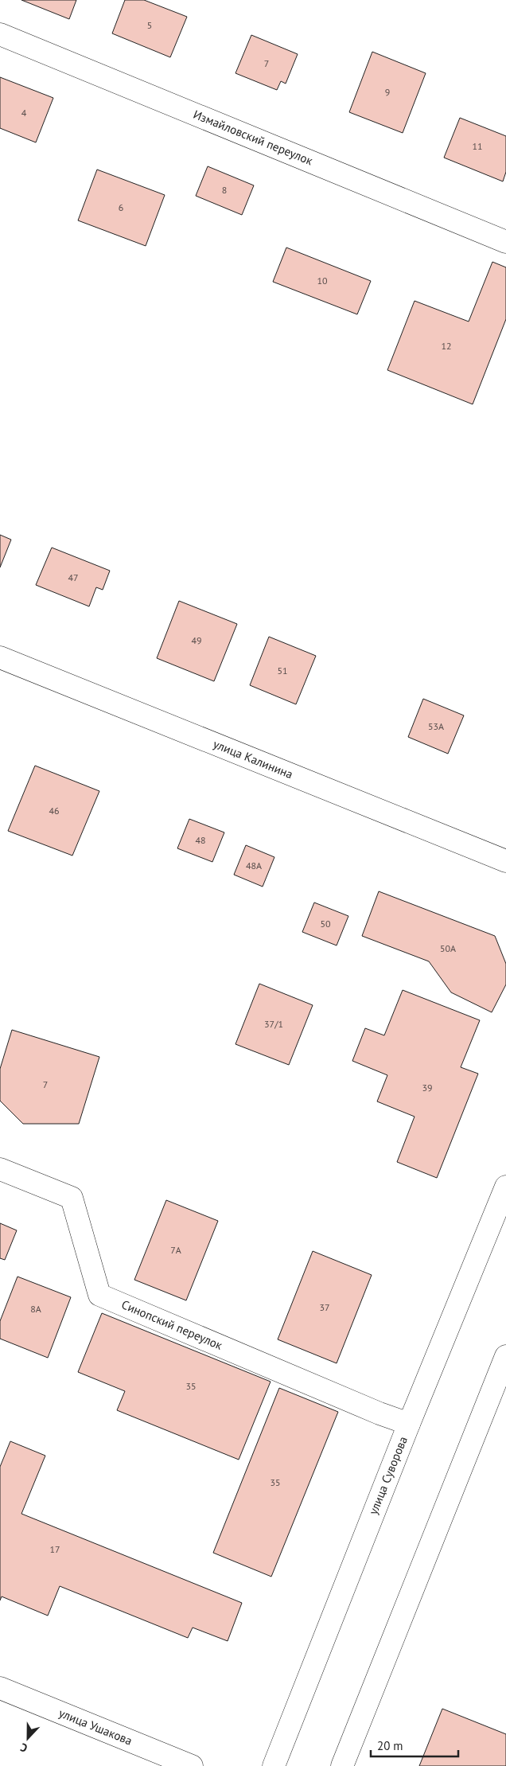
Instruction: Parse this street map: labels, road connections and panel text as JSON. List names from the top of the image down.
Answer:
{
  "streets": {
    "street": [
      "Измайловский переулок",
      "улица Калинина",
      "Синопский переулок",
      "улица Суворова",
      "улица Ушакова"
    ]
  },
  "crossings": [
    ["Синопский переулок", "улица Суворова"]
  ],
  "house_numbers": [
    "5",
    "7",
    "9",
    "4",
    "11",
    "8",
    "6",
    "10",
    "12",
    "47",
    "49",
    "51",
    "53А",
    "46",
    "48",
    "48А",
    "50",
    "50А",
    "37/1",
    "7",
    "39",
    "7А",
    "37",
    "8А",
    "35",
    "35",
    "17"
  ],
  "scale_bar": "20 m",
  "north": "bottom"
}
